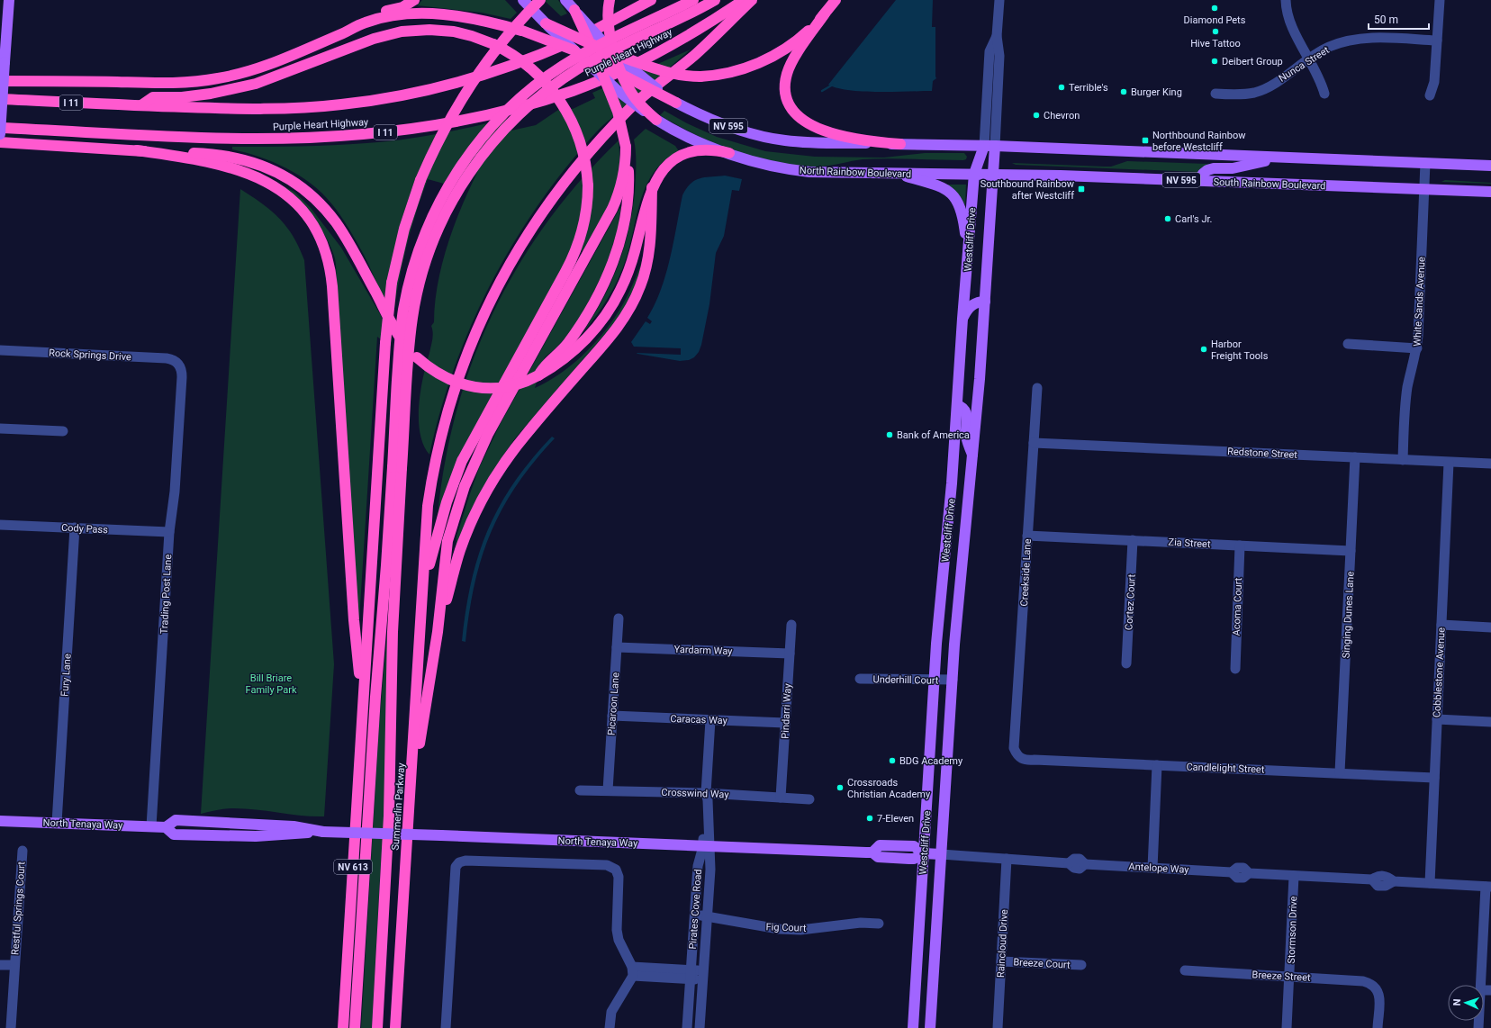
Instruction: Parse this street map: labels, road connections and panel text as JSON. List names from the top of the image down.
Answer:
{
  "streets": {
    "highway": [
      "Purple Heart Highway",
      "I 11",
      "Summerlin Parkway",
      "NV 613"
    ],
    "main road": [
      "NV 595",
      "North Rainbow Boulevard",
      "South Rainbow Boulevard",
      "Westcliff Drive",
      "North Tenaya Way"
    ],
    "street": [
      "Nunca Street",
      "White Sands Avenue",
      "Rock Springs Drive",
      "Redstone Street",
      "Cody Pass",
      "Zia Street",
      "Creekside Lane",
      "Trading Post Lane",
      "Cortez Court",
      "Acoma Court",
      "Singing Dunes Lane",
      "Yardarm Way",
      "Cobblestone Avenue",
      "Fury Lane",
      "Underhill Court",
      "Picaroon Lane",
      "Pindarri Way",
      "Caracas Way",
      "Candlelight Street",
      "Crosswind Way",
      "Antelope Way",
      "Restful Springs Court",
      "Pirates Cove Road",
      "Fig Court",
      "Stormson Drive",
      "Raincloud Drive",
      "Breeze Court",
      "Breeze Street"
    ]
  },
  "crossings": [
    ["NV 595", "Westcliff Drive"],
    ["NV 595", "White Sands Avenue"],
    ["North Rainbow Boulevard", "South Rainbow Boulevard"],
    ["North Rainbow Boulevard", "Westcliff Drive"],
    ["South Rainbow Boulevard", "Westcliff Drive"],
    ["South Rainbow Boulevard", "White Sands Avenue"],
    ["Westcliff Drive", "Underhill Court"],
    ["Westcliff Drive", "North Tenaya Way"],
    ["Westcliff Drive", "Antelope Way"],
    ["White Sands Avenue", "Redstone Street"],
    ["Rock Springs Drive", "Trading Post Lane"],
    ["Redstone Street", "Creekside Lane"],
    ["Redstone Street", "Singing Dunes Lane"],
    ["Redstone Street", "Cobblestone Avenue"],
    ["Cody Pass", "Trading Post Lane"],
    ["Cody Pass", "Fury Lane"],
    ["Zia Street", "Creekside Lane"],
    ["Zia Street", "Cortez Court"],
    ["Zia Street", "Acoma Court"],
    ["Zia Street", "Singing Dunes Lane"],
    ["Creekside Lane", "Candlelight Street"],
    ["Trading Post Lane", "North Tenaya Way"],
    ["Singing Dunes Lane", "Candlelight Street"],
    ["Yardarm Way", "Picaroon Lane"],
    ["Yardarm Way", "Pindarri Way"],
    ["Cobblestone Avenue", "Candlelight Street"],
    ["Cobblestone Avenue", "Antelope Way"],
    ["Fury Lane", "North Tenaya Way"],
    ["Picaroon Lane", "Caracas Way"],
    ["Picaroon Lane", "Crosswind Way"],
    ["Pindarri Way", "Caracas Way"],
    ["Pindarri Way", "Crosswind Way"],
    ["Caracas Way", "Pirates Cove Road"],
    ["Crosswind Way", "Pirates Cove Road"],
    ["North Tenaya Way", "Antelope Way"],
    ["North Tenaya Way", "Pirates Cove Road"],
    ["Antelope Way", "Stormson Drive"],
    ["Antelope Way", "Raincloud Drive"],
    ["Pirates Cove Road", "Fig Court"],
    ["Stormson Drive", "Breeze Street"],
    ["Raincloud Drive", "Breeze Court"]
  ],
  "parks": ["Bill Briare Family Park"],
  "places": {
    "other": [
      "Diamond Pets",
      "Hive Tattoo",
      "Deibert Group",
      "Terrible's",
      "Burger King",
      "Chevron",
      "Carl's Jr.",
      "Harbor Freight Tools",
      "Bank of America",
      "BDG Academy",
      "Crossroads Christian Academy",
      "7-Eleven"
    ],
    "transit": ["Northbound Rainbow before Westcliff", "Southbound Rainbow after Westcliff"]
  },
  "scale_bar": "50 m",
  "north": "left"
}
